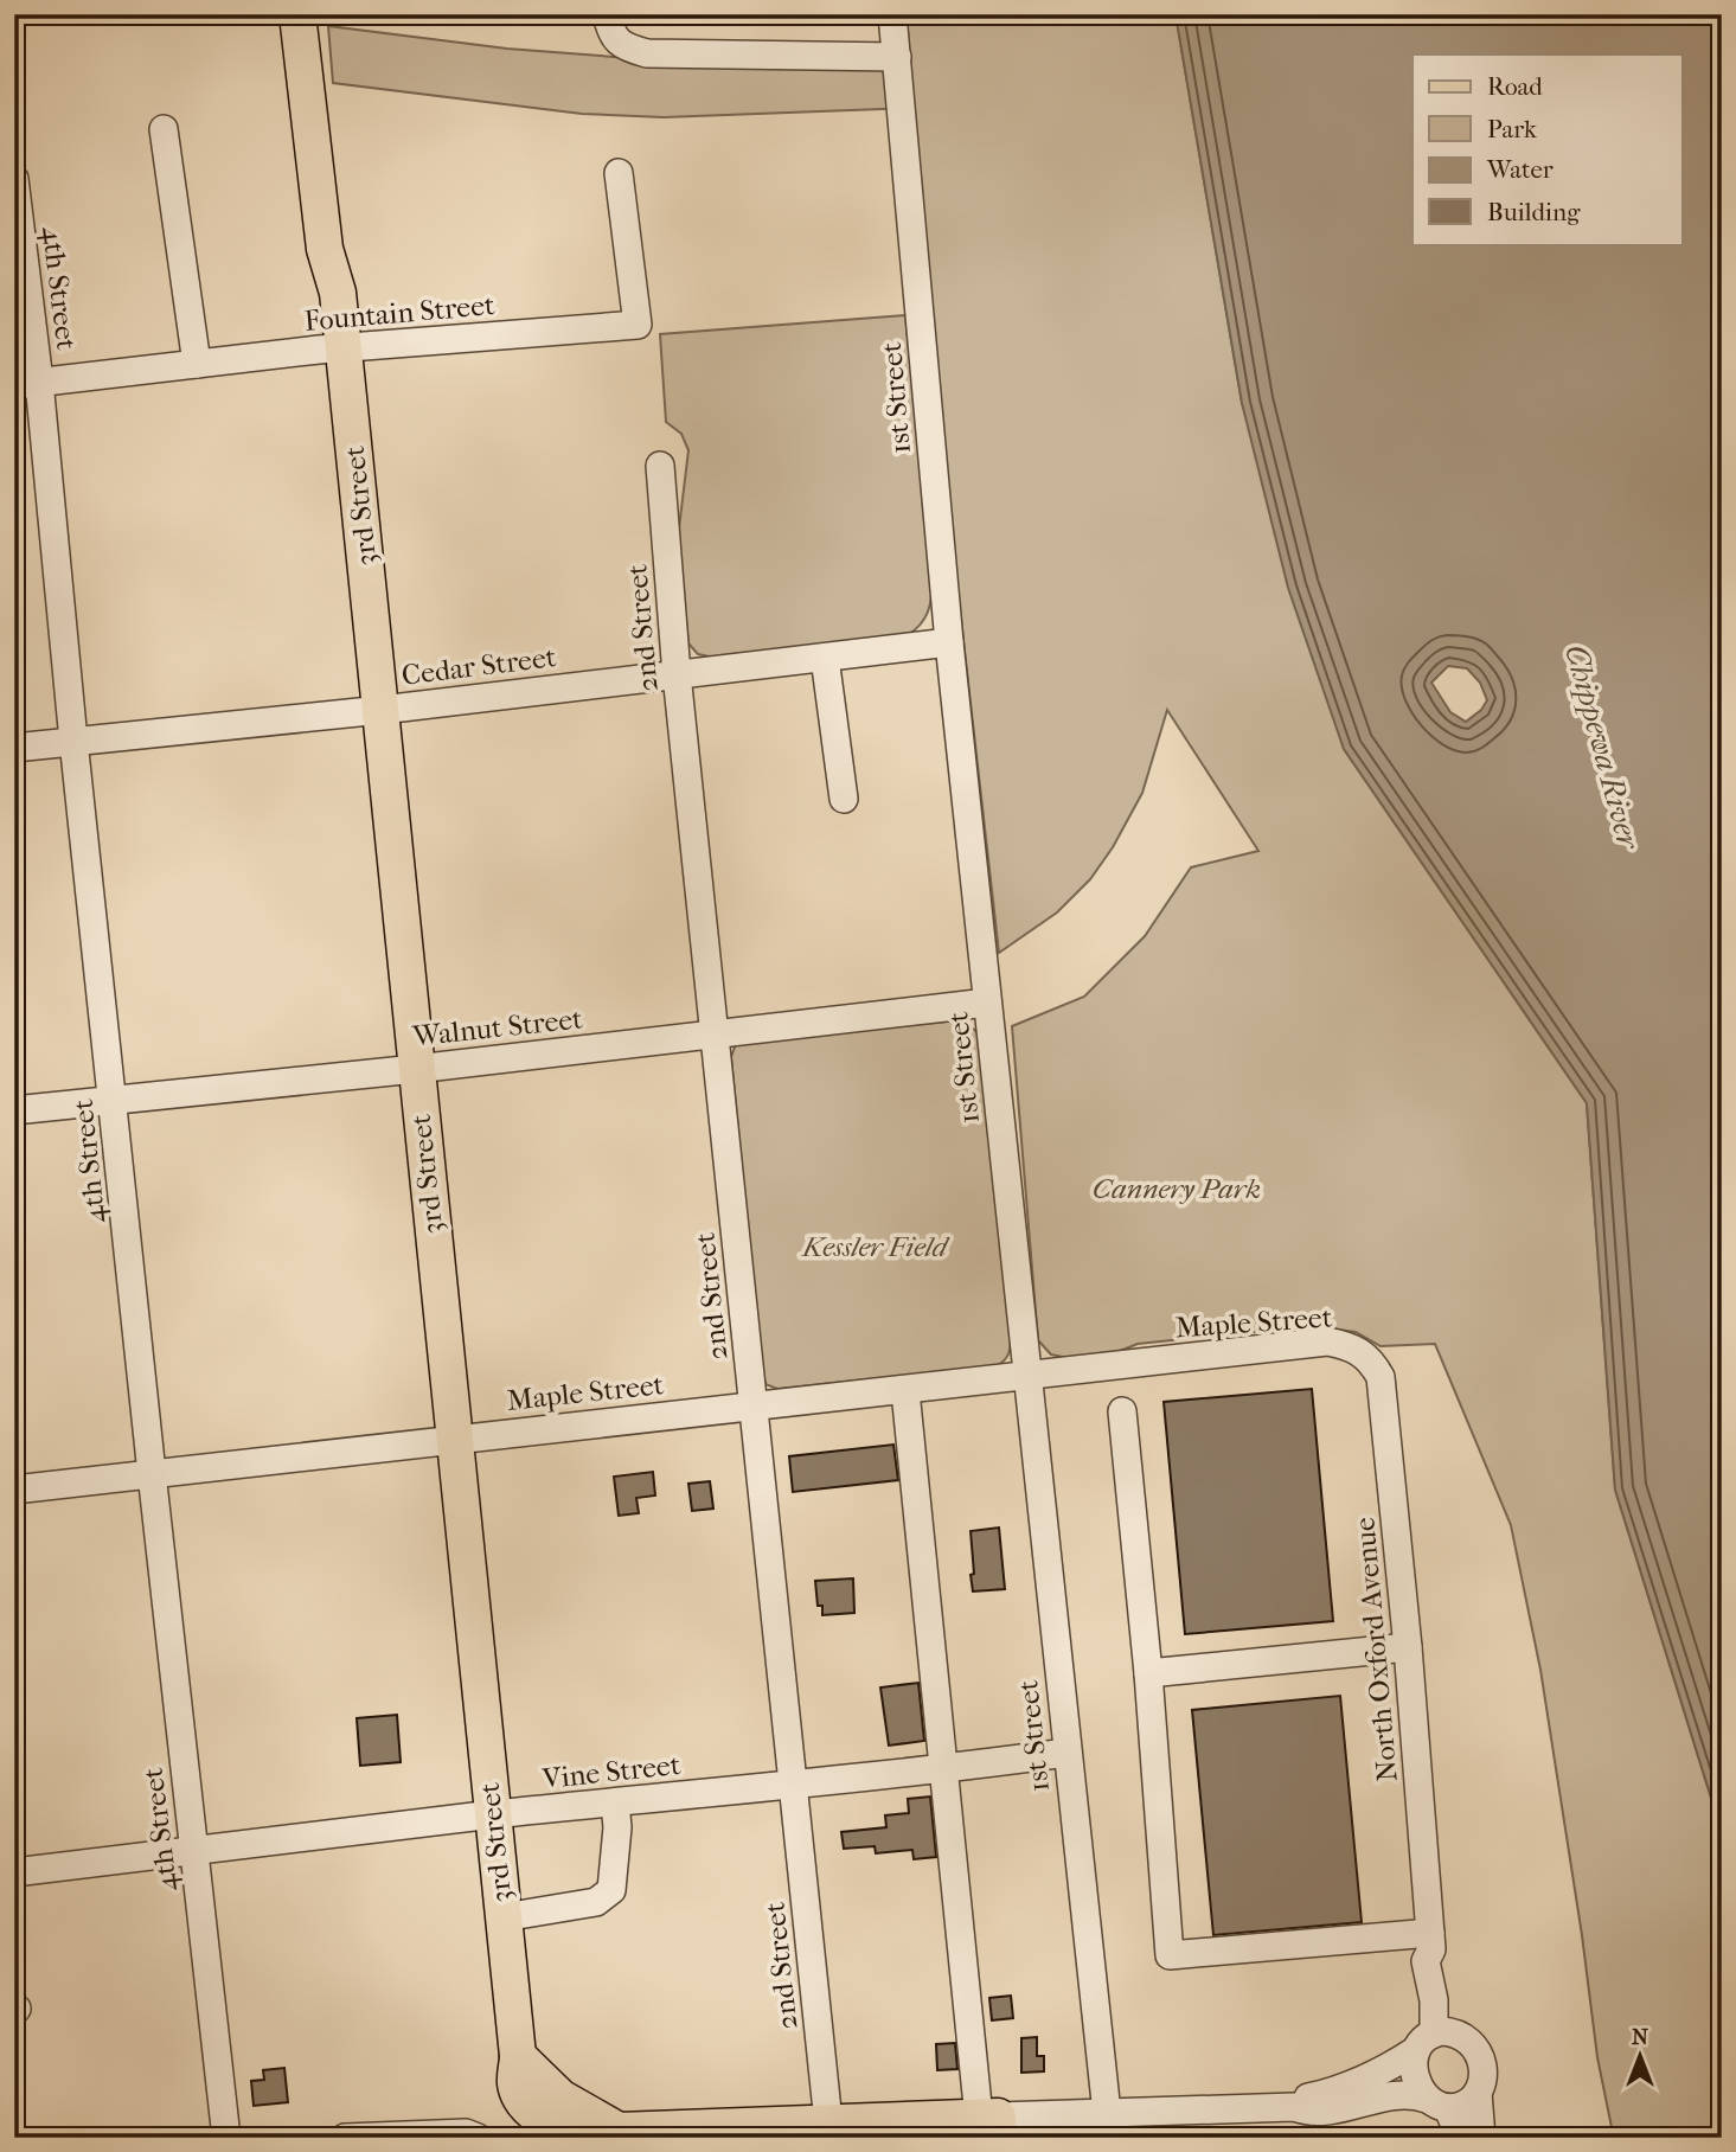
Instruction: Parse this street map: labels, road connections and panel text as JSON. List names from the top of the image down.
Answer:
{
  "streets": {
    "main road": ["3rd Street"],
    "street": [
      "4th Street",
      "Fountain Street",
      "1st Street",
      "2nd Street",
      "Cedar Street",
      "Walnut Street",
      "Maple Street",
      "North Oxford Avenue",
      "Vine Street"
    ]
  },
  "crossings": [
    ["4th Street", "Fountain Street"],
    ["4th Street", "Cedar Street"],
    ["4th Street", "Walnut Street"],
    ["4th Street", "Maple Street"],
    ["4th Street", "Vine Street"],
    ["Fountain Street", "3rd Street"],
    ["1st Street", "Cedar Street"],
    ["1st Street", "Walnut Street"],
    ["1st Street", "Maple Street"],
    ["1st Street", "Vine Street"],
    ["3rd Street", "Cedar Street"],
    ["3rd Street", "Walnut Street"],
    ["3rd Street", "Maple Street"],
    ["3rd Street", "Vine Street"],
    ["2nd Street", "Cedar Street"],
    ["2nd Street", "Walnut Street"],
    ["2nd Street", "Maple Street"],
    ["2nd Street", "Vine Street"],
    ["Maple Street", "North Oxford Avenue"]
  ],
  "water": ["Chippewa River"],
  "parks": ["Cannery Park", "Kessler Field"],
  "legend": [
    "Road",
    "Park",
    "Water",
    "Building"
  ],
  "north": "top"
}
